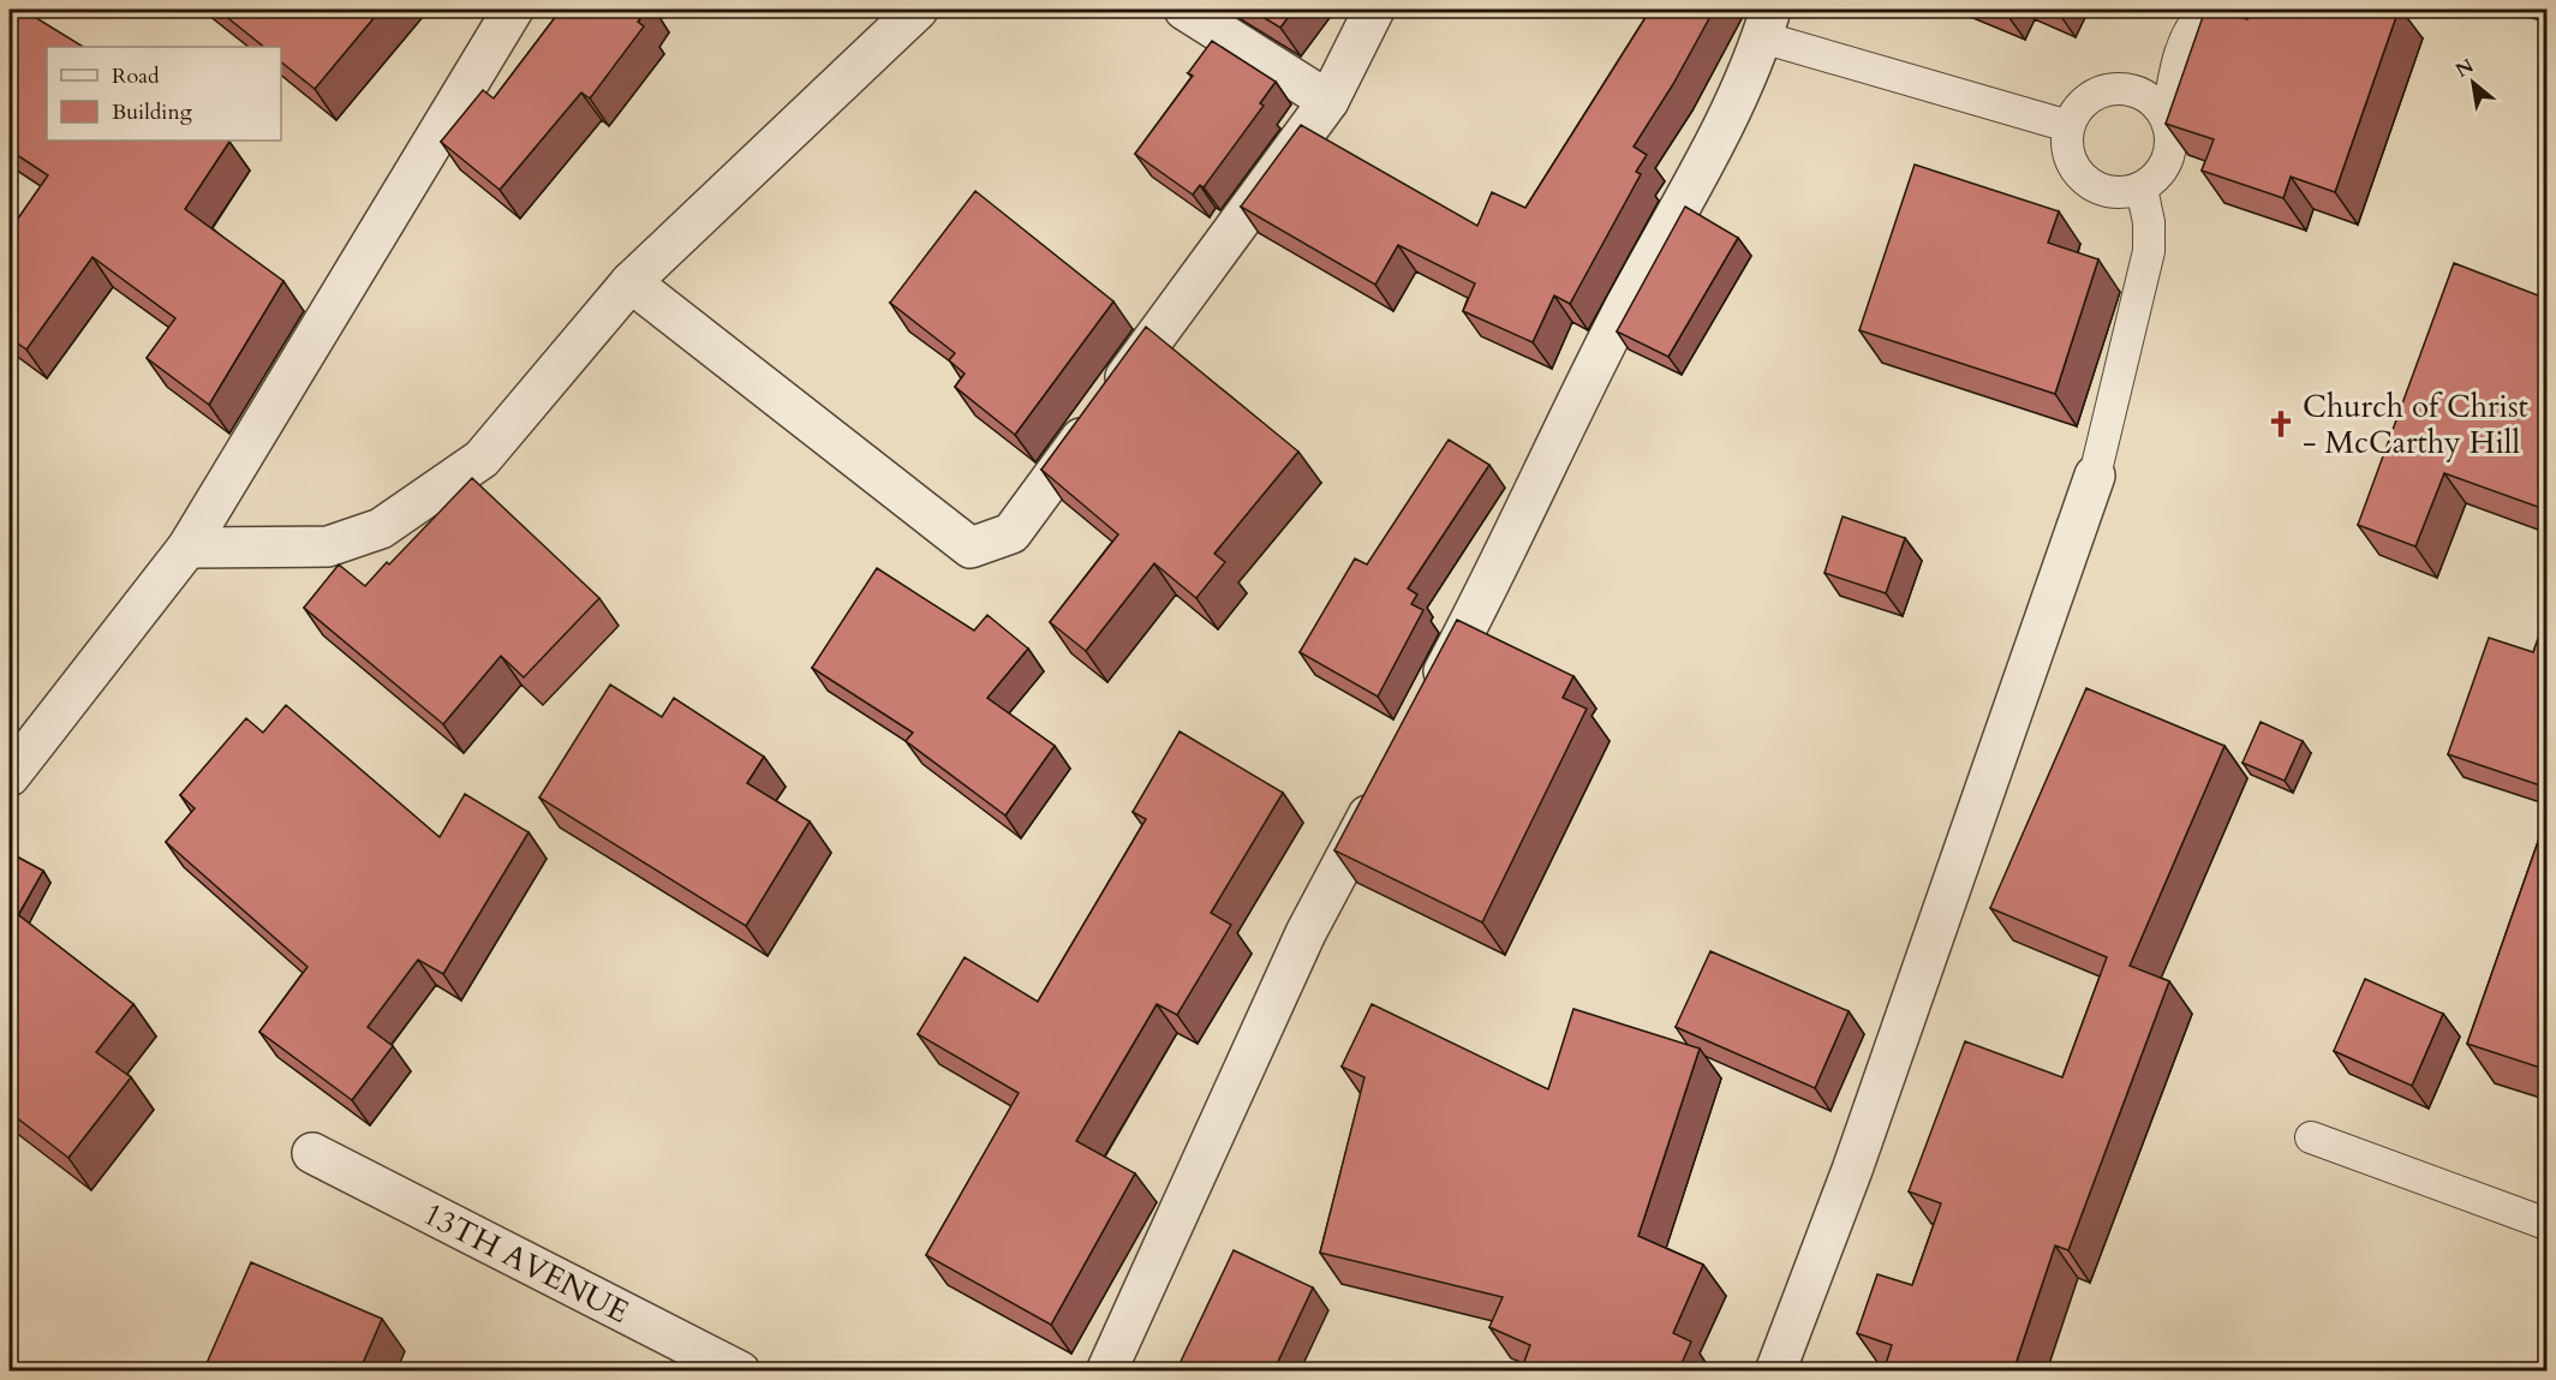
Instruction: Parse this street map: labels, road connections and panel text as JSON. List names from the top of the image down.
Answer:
{
  "streets": {
    "street": ["13TH AVENUE"]
  },
  "places": {
    "church": ["Church of Christ - McCarthy Hill"]
  },
  "legend": ["Road", "Building"],
  "north": "top left"
}
